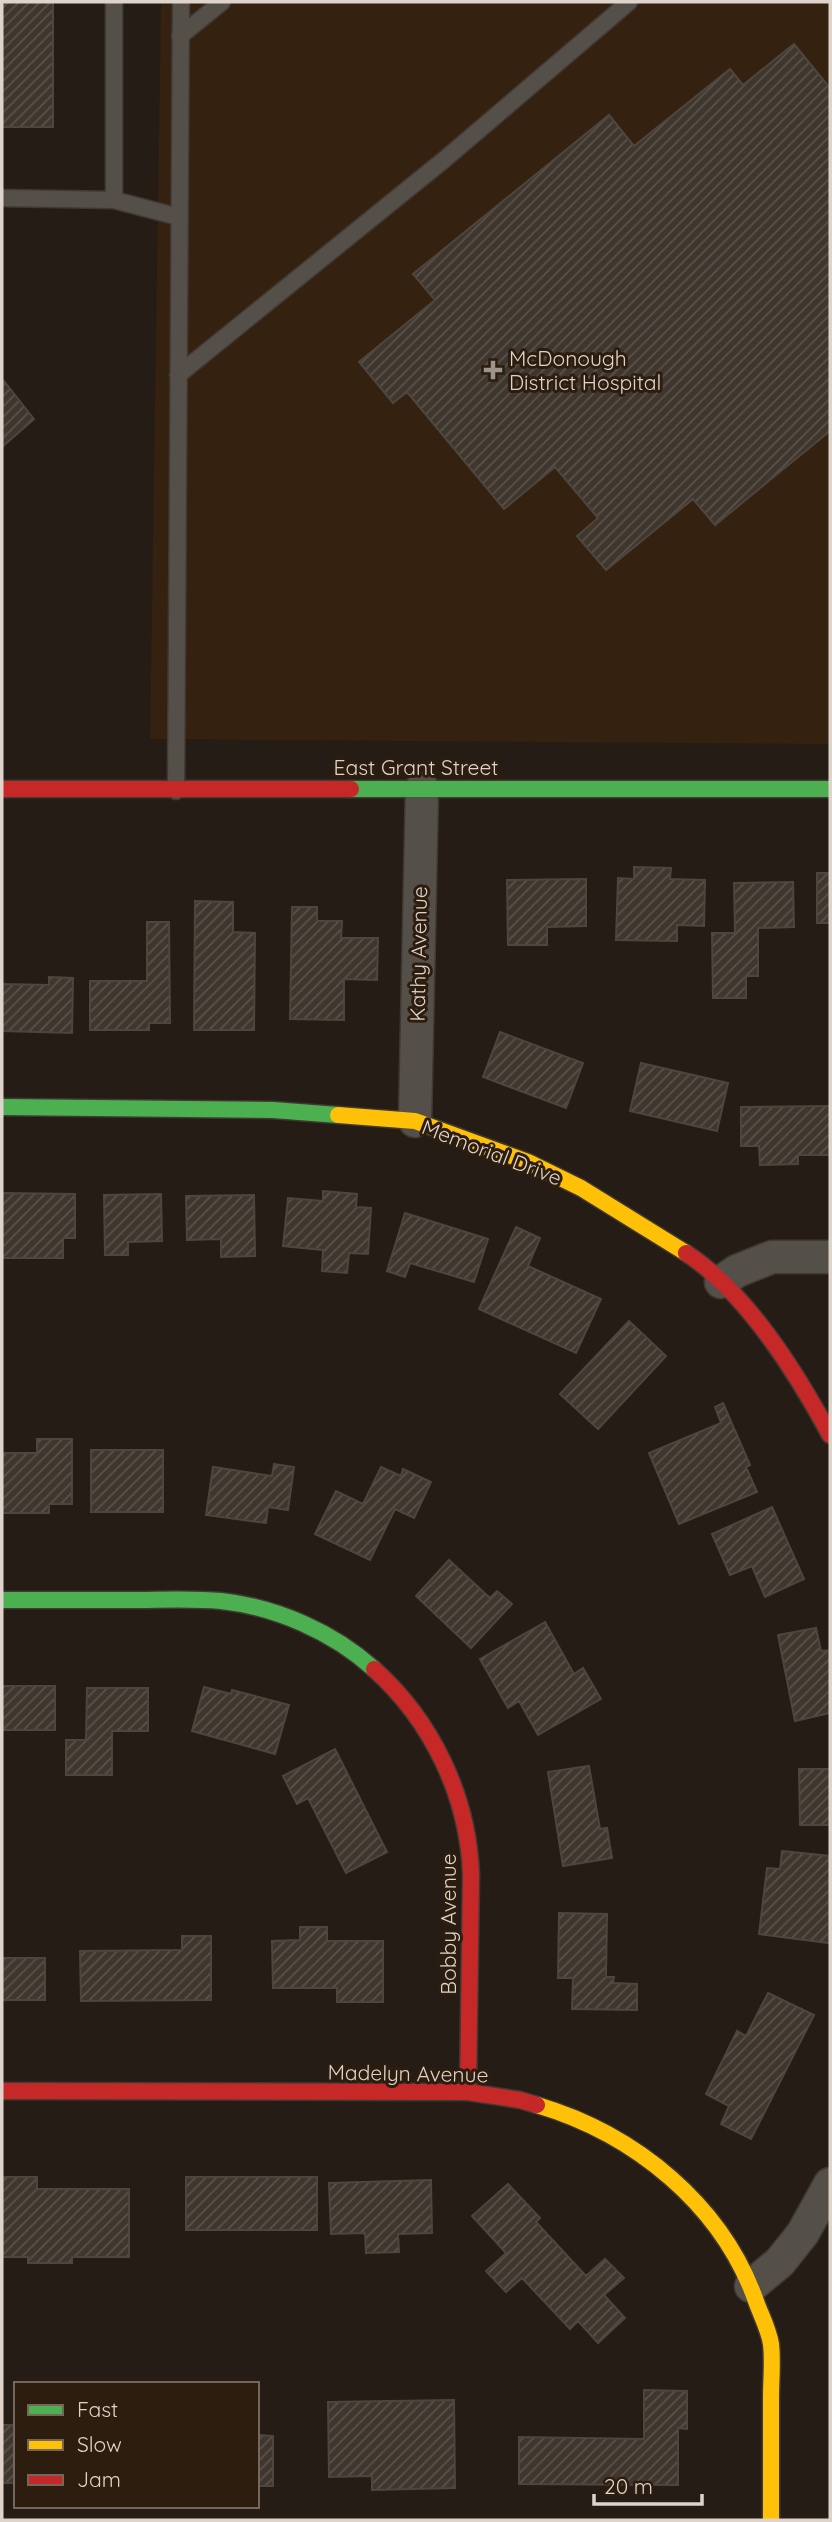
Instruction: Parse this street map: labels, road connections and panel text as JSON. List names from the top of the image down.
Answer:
{
  "streets": {
    "street": [
      "East Grant Street",
      "Kathy Avenue",
      "Memorial Drive",
      "Bobby Avenue",
      "Madelyn Avenue"
    ]
  },
  "crossings": [
    ["East Grant Street", "Kathy Avenue"],
    ["Kathy Avenue", "Memorial Drive"],
    ["Bobby Avenue", "Madelyn Avenue"]
  ],
  "places": {
    "health": ["McDonough District Hospital"]
  },
  "legend": ["Fast", "Slow", "Jam"],
  "scale_bar": "20 m"
}
